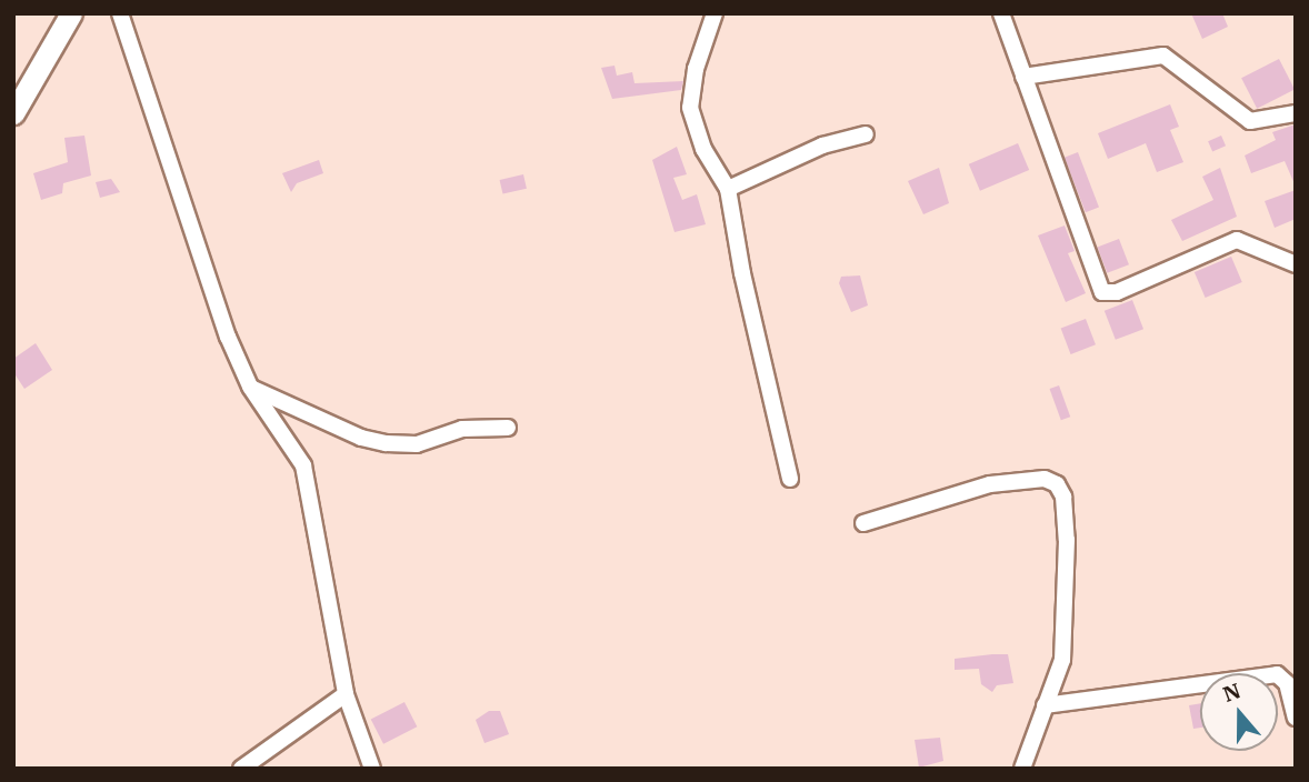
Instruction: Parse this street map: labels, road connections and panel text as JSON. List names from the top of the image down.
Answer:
{
  "north": "top"
}
